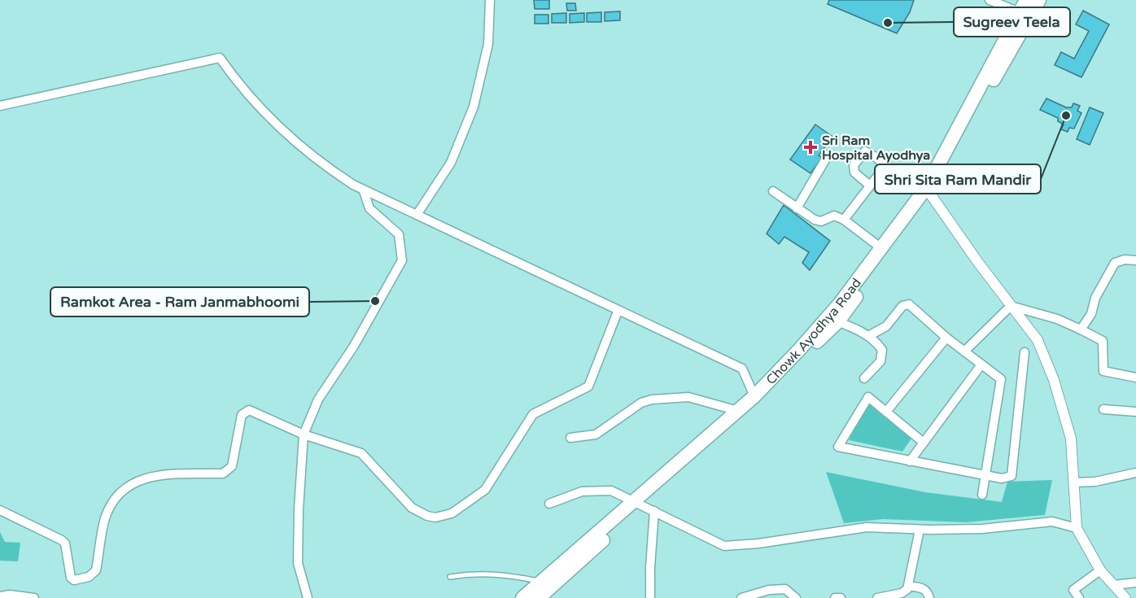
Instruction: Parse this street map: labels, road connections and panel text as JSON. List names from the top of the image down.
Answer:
{
  "streets": {
    "main road": ["Chowk Ayodhya Road"]
  },
  "places": {
    "other": ["Sugreev Teela", "Shri Sita Ram Mandir", "Ramkot Area - Ram Janmabhoomi"],
    "health": ["Sri Ram Hospital Ayodhya"]
  }
}
